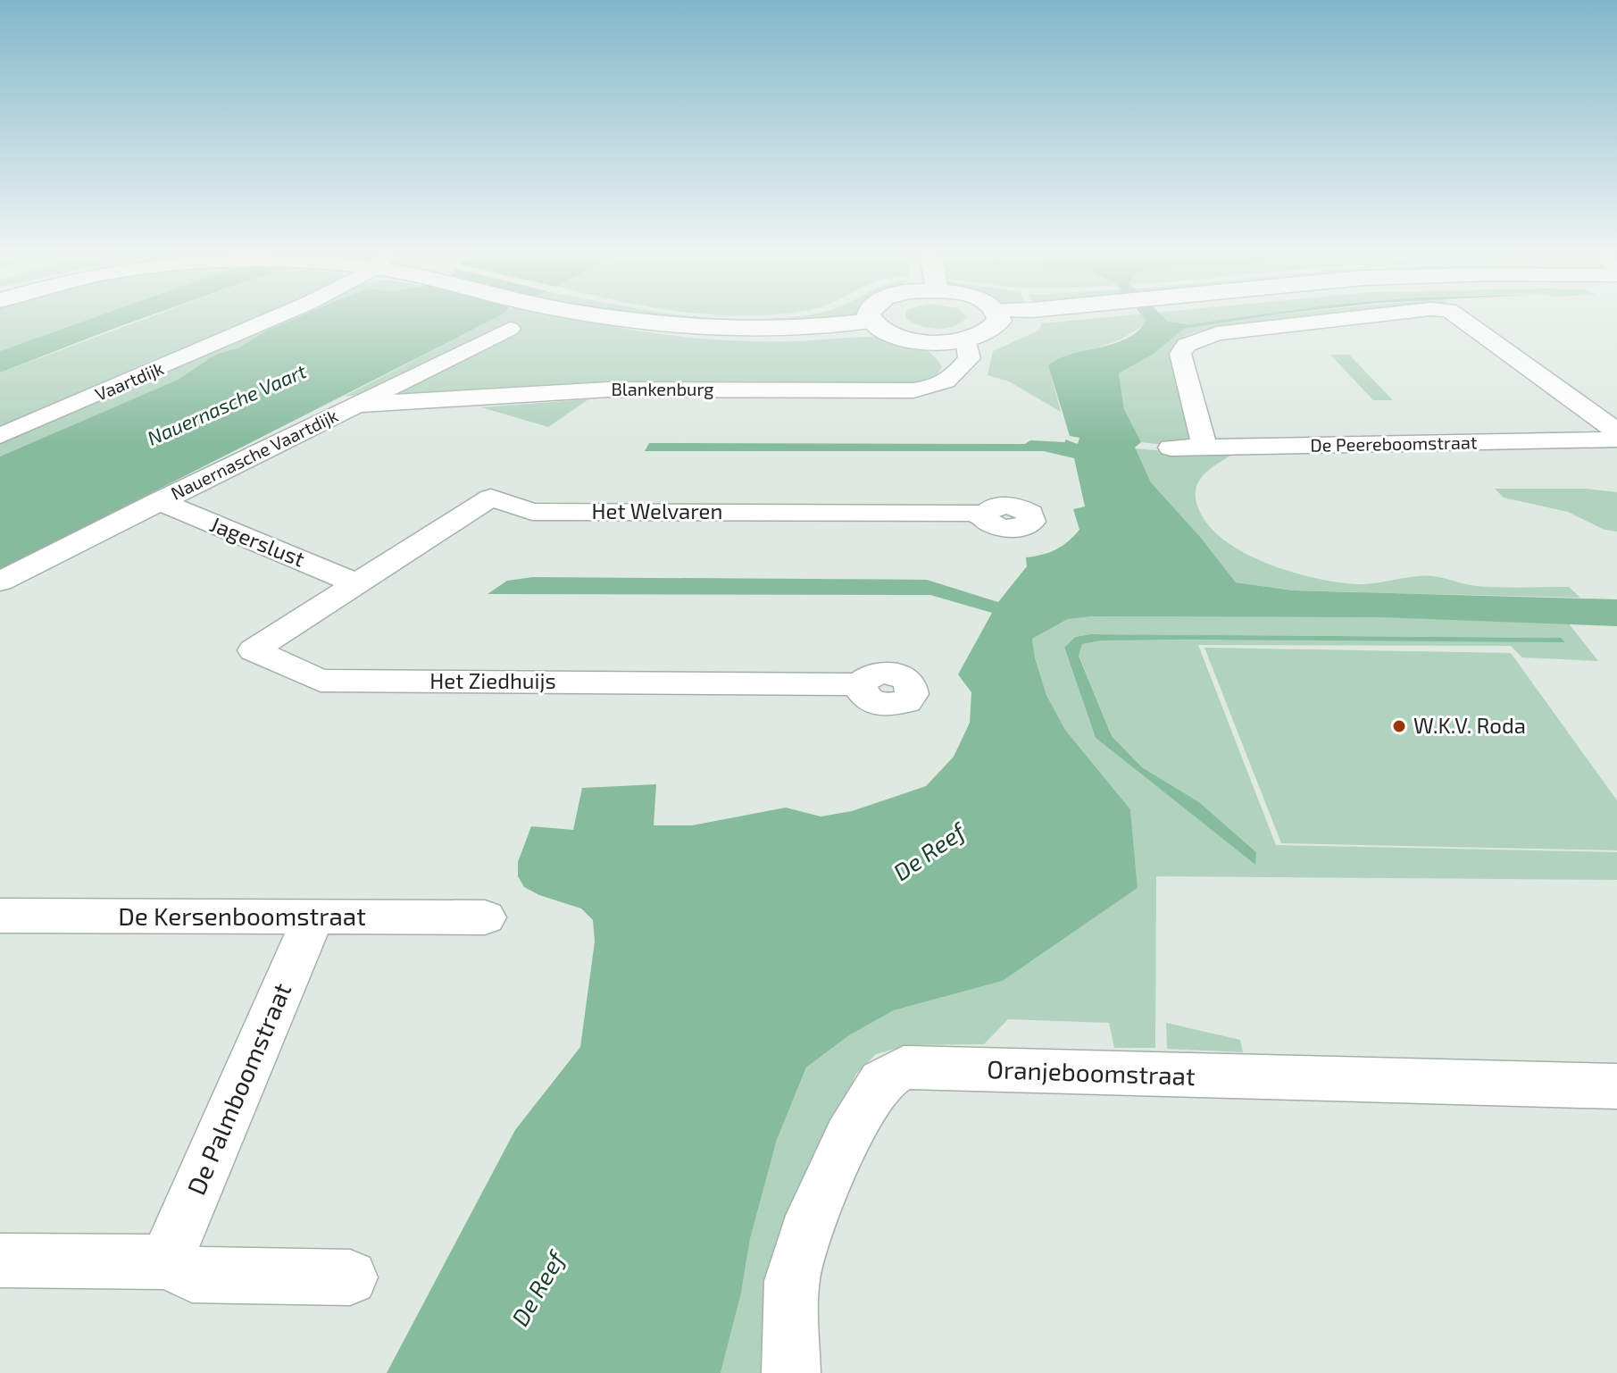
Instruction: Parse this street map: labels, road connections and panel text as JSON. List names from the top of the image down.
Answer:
{
  "streets": {
    "street": [
      "Vaartdijk",
      "Blankenburg",
      "De Peereboomstraat",
      "Nauernasche Vaartdijk",
      "Het Welvaren",
      "Jagerslust",
      "Het Ziedhuijs",
      "De Kersenboomstraat",
      "Oranjeboomstraat",
      "De Palmboomstraat"
    ]
  },
  "crossings": [
    ["Blankenburg", "Nauernasche Vaartdijk"],
    ["Nauernasche Vaartdijk", "Jagerslust"],
    ["Het Welvaren", "Jagerslust"],
    ["Het Welvaren", "Het Ziedhuijs"],
    ["Jagerslust", "Het Ziedhuijs"],
    ["De Kersenboomstraat", "De Palmboomstraat"]
  ],
  "water": ["Nauernasche Vaart", "De Reef"],
  "places": ["W.K.V. Roda"]
}
